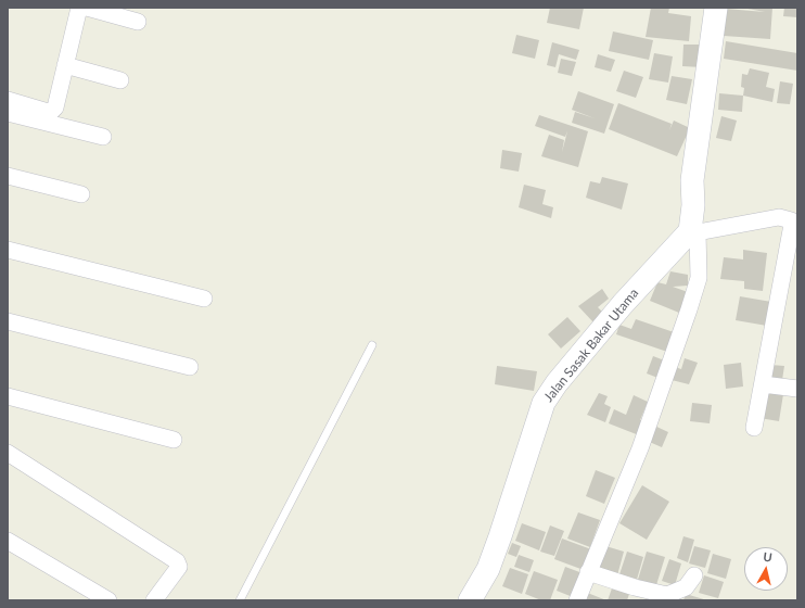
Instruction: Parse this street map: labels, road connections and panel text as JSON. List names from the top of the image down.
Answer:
{
  "streets": {
    "main road": ["Jalan Sasak Bakar Utama"]
  },
  "north": "top"
}
